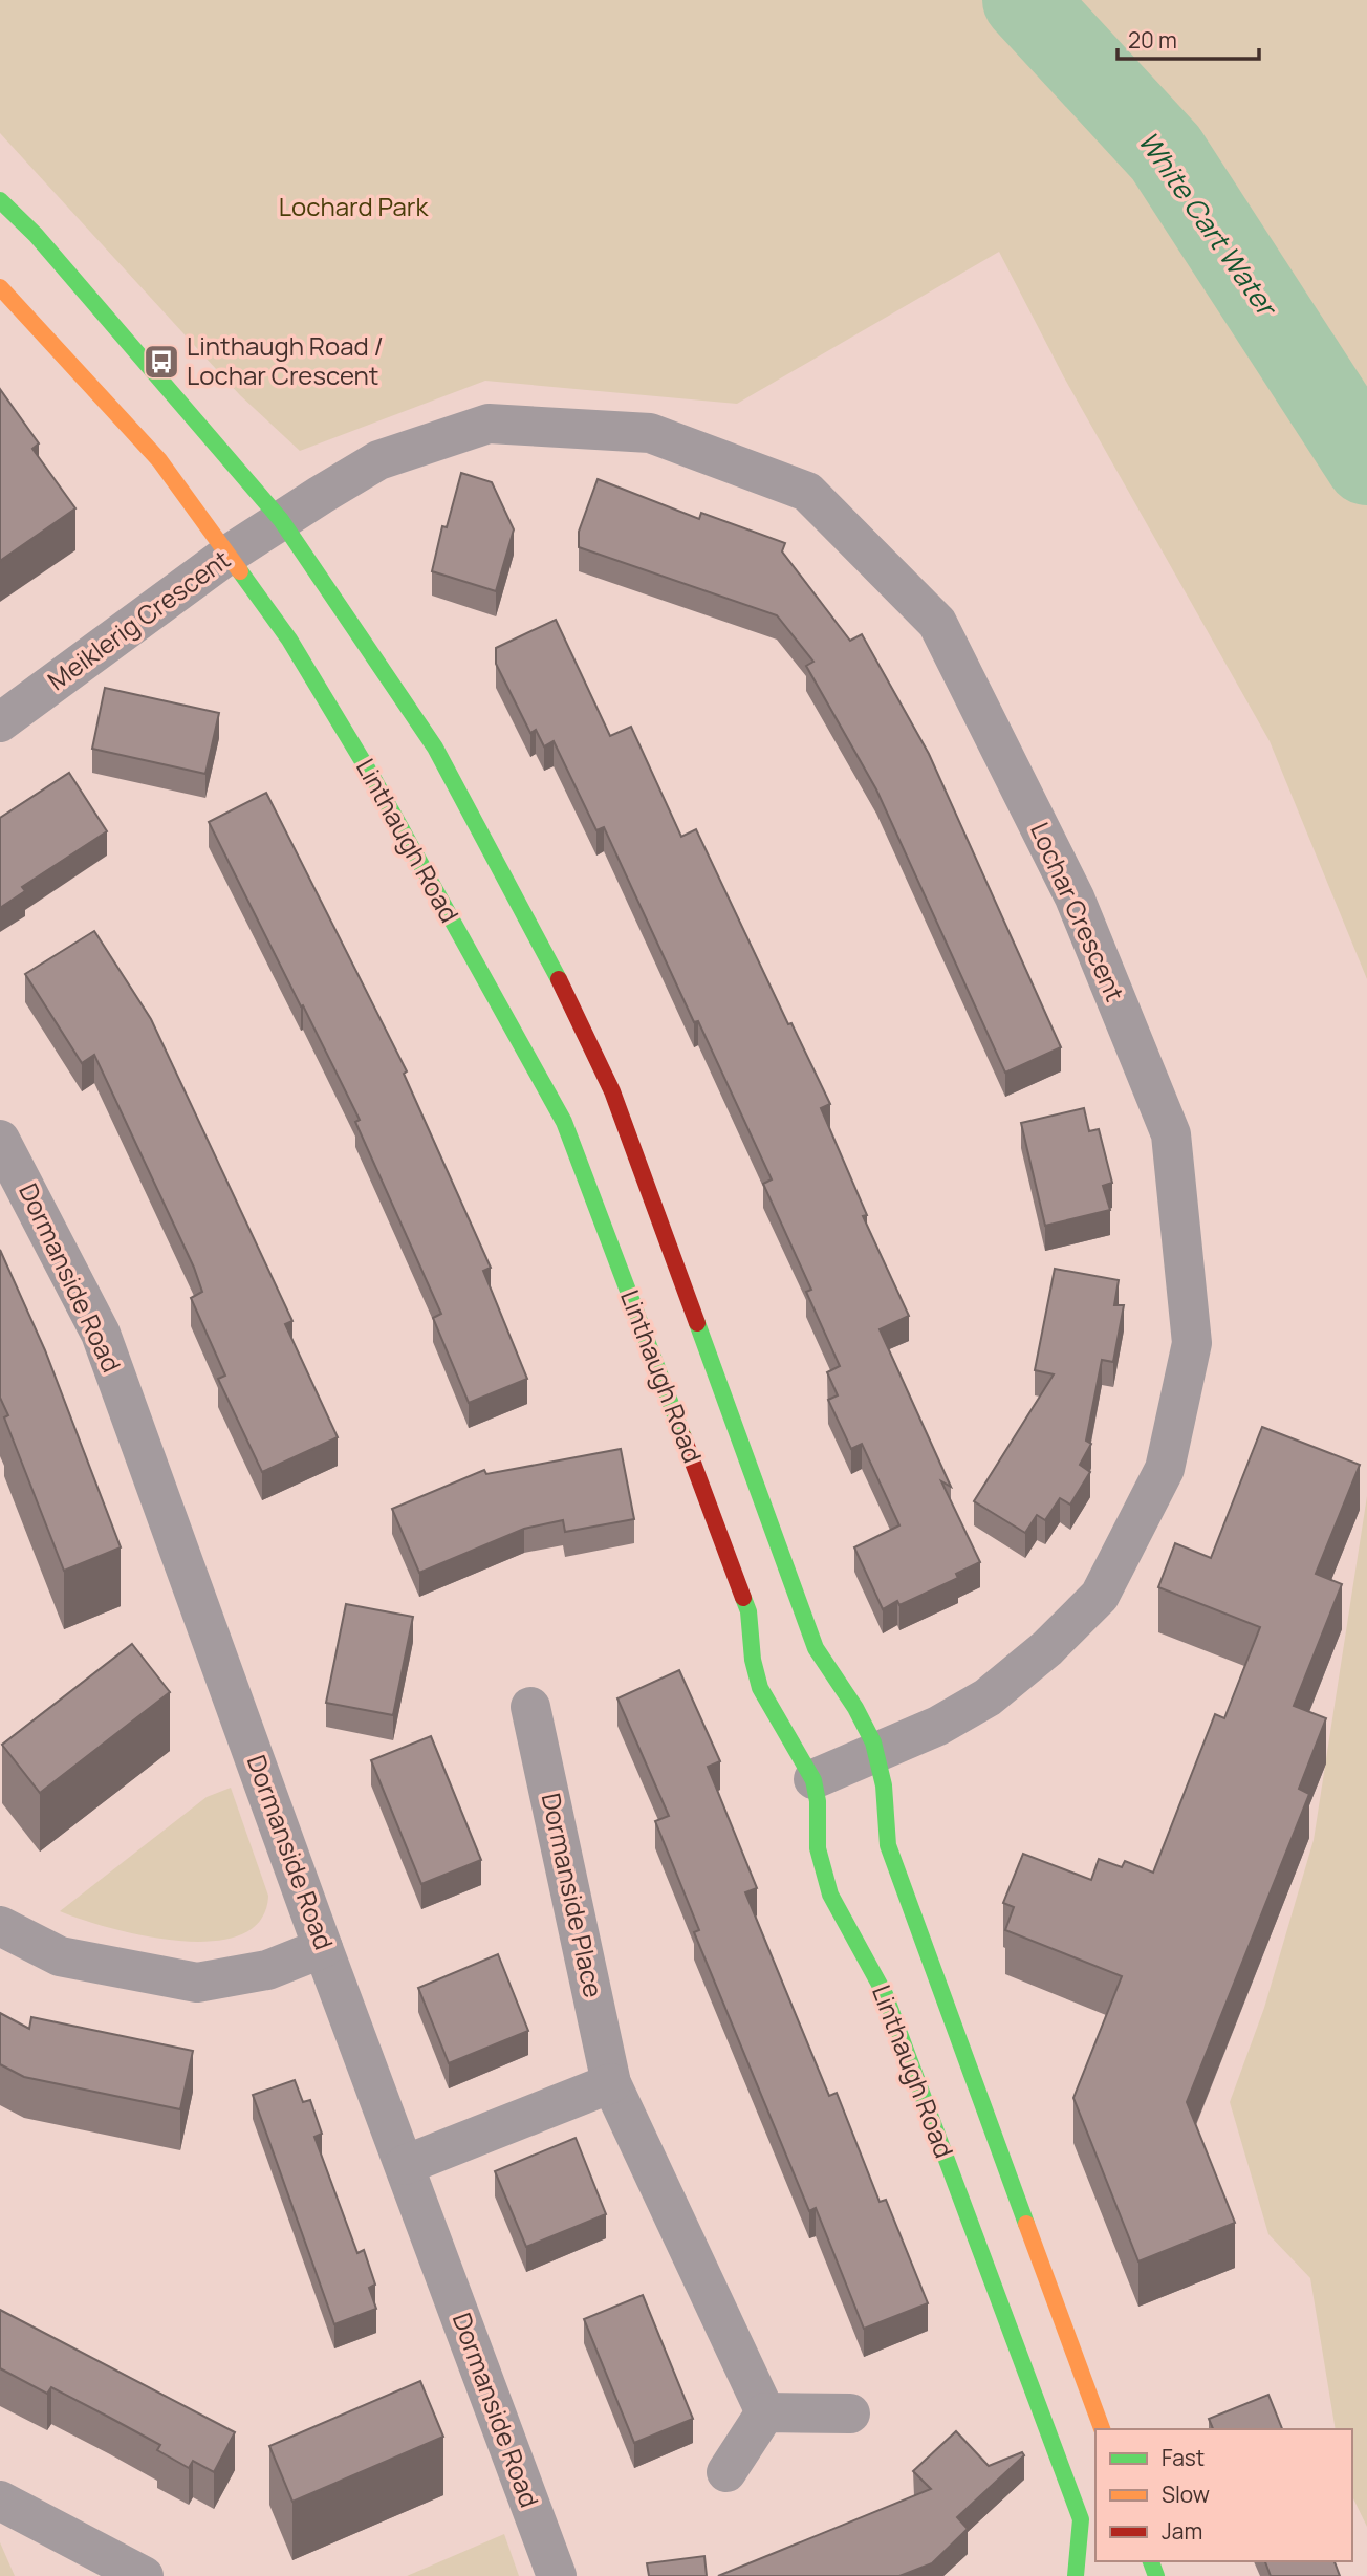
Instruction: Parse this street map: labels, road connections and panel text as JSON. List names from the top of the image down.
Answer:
{
  "streets": {
    "street": [
      "Meiklerig Crescent",
      "Linthaugh Road",
      "Lochar Crescent",
      "Dormanside Road",
      "Dormanside Place"
    ]
  },
  "crossings": [
    ["Meiklerig Crescent", "Linthaugh Road"],
    ["Meiklerig Crescent", "Lochar Crescent"],
    ["Linthaugh Road", "Lochar Crescent"]
  ],
  "water": ["White Cart Water"],
  "parks": ["Lochard Park"],
  "places": {
    "bus stop": ["Linthaugh Road / Lochar Crescent"]
  },
  "legend": ["Fast", "Slow", "Jam"],
  "scale_bar": "20 m"
}
